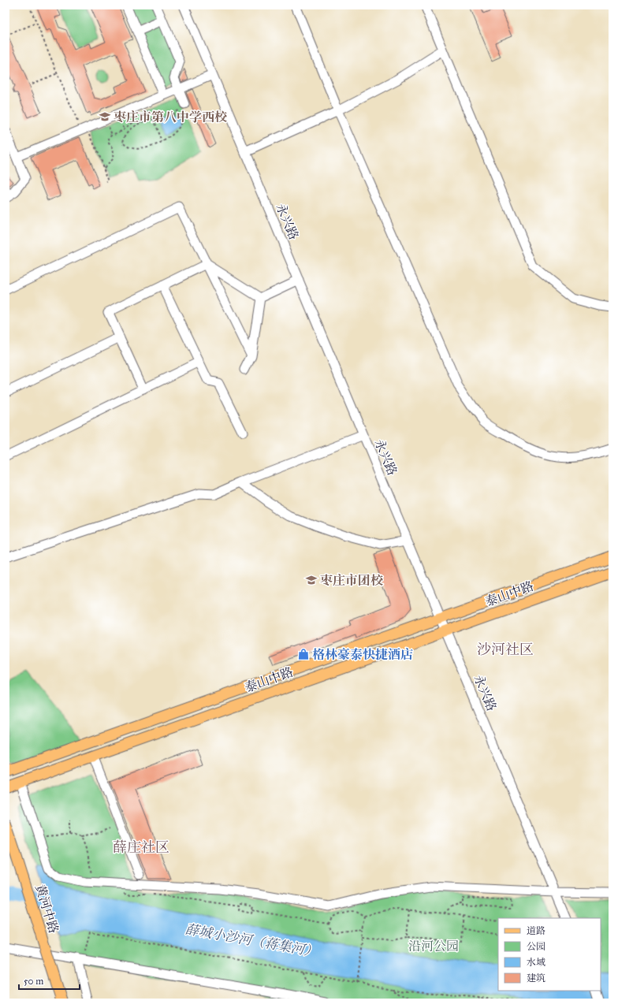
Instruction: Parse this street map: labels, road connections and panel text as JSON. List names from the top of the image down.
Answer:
{
  "streets": {
    "main road": ["泰山中路", "黄河中路"],
    "street": ["永兴路"]
  },
  "crossings": [
    ["永兴路", "泰山中路"]
  ],
  "districts": ["沙河社区", "薛庄社区"],
  "water": ["薛城小沙河（蒋集河）"],
  "parks": ["沿河公园"],
  "places": {
    "school or university": ["枣庄市第八中学西校", "枣庄市团校"],
    "shop": ["格林豪泰快捷酒店"]
  },
  "legend": [
    "道路",
    "公园",
    "水域",
    "建筑"
  ],
  "scale_bar": "50 m"
}
